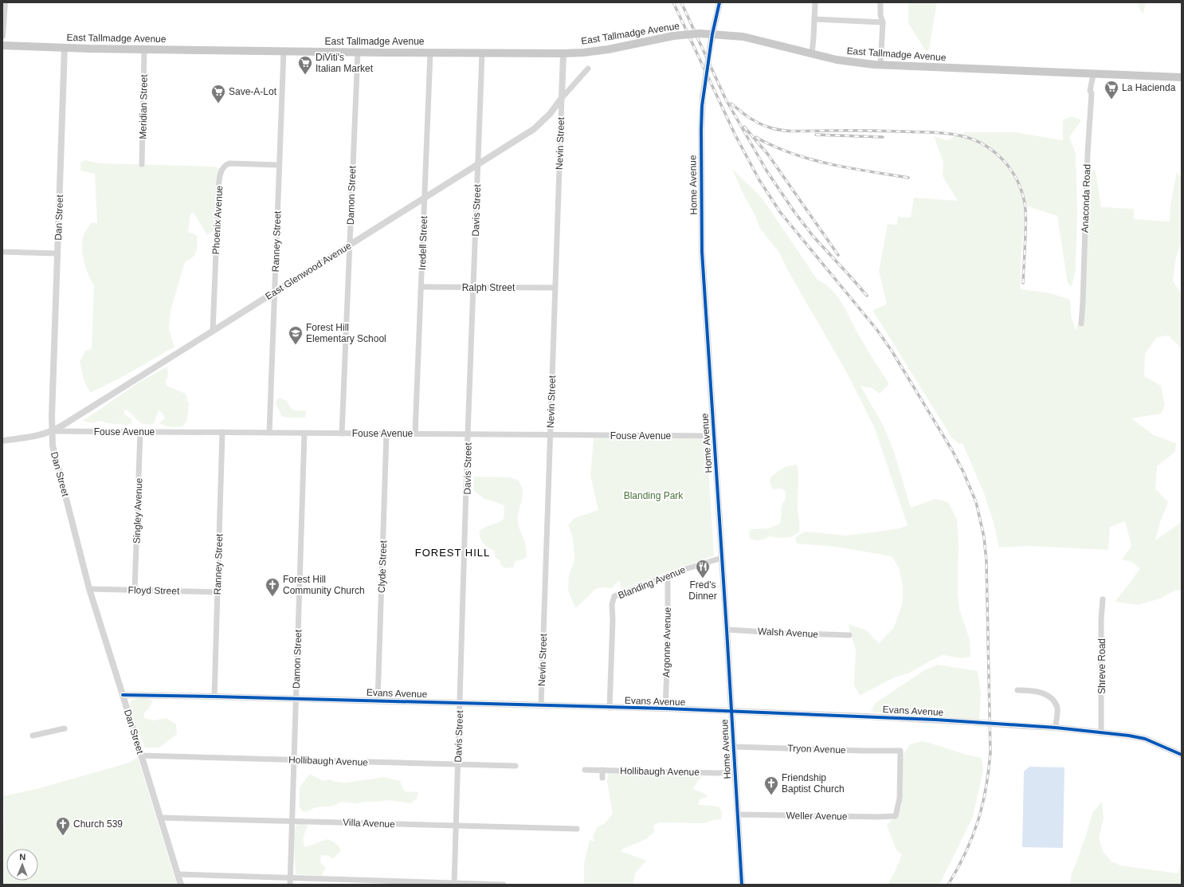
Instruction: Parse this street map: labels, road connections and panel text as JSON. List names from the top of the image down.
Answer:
{
  "streets": {
    "main road": ["East Tallmadge Avenue"],
    "street": [
      "Meridian Street",
      "Nevin Street",
      "Home Avenue",
      "Damon Street",
      "Anaconda Road",
      "Davis Street",
      "Dan Street",
      "Phoenix Avenue",
      "Ranney Street",
      "Iredell Street",
      "East Glenwood Avenue",
      "Ralph Street",
      "Fouse Avenue",
      "Singley Avenue",
      "Clyde Street",
      "Blanding Avenue",
      "Floyd Street",
      "Walsh Avenue",
      "Argonne Avenue",
      "Shreve Road",
      "Evans Avenue",
      "Tryon Avenue",
      "Hollibaugh Avenue",
      "Weller Avenue",
      "Villa Avenue"
    ]
  },
  "crossings": [
    ["East Tallmadge Avenue", "Meridian Street"],
    ["East Tallmadge Avenue", "Home Avenue"],
    ["East Tallmadge Avenue", "Damon Street"],
    ["East Tallmadge Avenue", "Anaconda Road"],
    ["East Tallmadge Avenue", "Davis Street"],
    ["East Tallmadge Avenue", "Dan Street"],
    ["East Tallmadge Avenue", "Ranney Street"],
    ["East Tallmadge Avenue", "Iredell Street"],
    ["Nevin Street", "East Glenwood Avenue"],
    ["Nevin Street", "Ralph Street"],
    ["Nevin Street", "Fouse Avenue"],
    ["Nevin Street", "Evans Avenue"],
    ["Home Avenue", "Fouse Avenue"],
    ["Home Avenue", "Blanding Avenue"],
    ["Home Avenue", "Walsh Avenue"],
    ["Home Avenue", "Evans Avenue"],
    ["Home Avenue", "Tryon Avenue"],
    ["Home Avenue", "Hollibaugh Avenue"],
    ["Home Avenue", "Weller Avenue"],
    ["Damon Street", "East Glenwood Avenue"],
    ["Damon Street", "Fouse Avenue"],
    ["Damon Street", "Evans Avenue"],
    ["Damon Street", "Hollibaugh Avenue"],
    ["Damon Street", "Villa Avenue"],
    ["Davis Street", "East Glenwood Avenue"],
    ["Davis Street", "Ralph Street"],
    ["Davis Street", "Fouse Avenue"],
    ["Davis Street", "Evans Avenue"],
    ["Davis Street", "Hollibaugh Avenue"],
    ["Davis Street", "Villa Avenue"],
    ["Dan Street", "East Glenwood Avenue"],
    ["Dan Street", "Fouse Avenue"],
    ["Dan Street", "Floyd Street"],
    ["Dan Street", "Evans Avenue"],
    ["Dan Street", "Hollibaugh Avenue"],
    ["Dan Street", "Villa Avenue"],
    ["Phoenix Avenue", "Ranney Street"],
    ["Phoenix Avenue", "East Glenwood Avenue"],
    ["Ranney Street", "East Glenwood Avenue"],
    ["Ranney Street", "Fouse Avenue"],
    ["Ranney Street", "Floyd Street"],
    ["Ranney Street", "Evans Avenue"],
    ["Iredell Street", "East Glenwood Avenue"],
    ["Iredell Street", "Ralph Street"],
    ["Iredell Street", "Fouse Avenue"],
    ["East Glenwood Avenue", "Fouse Avenue"],
    ["Fouse Avenue", "Singley Avenue"],
    ["Fouse Avenue", "Clyde Street"],
    ["Singley Avenue", "Floyd Street"],
    ["Clyde Street", "Evans Avenue"],
    ["Blanding Avenue", "Argonne Avenue"],
    ["Blanding Avenue", "Evans Avenue"],
    ["Argonne Avenue", "Evans Avenue"],
    ["Shreve Road", "Evans Avenue"],
    ["Tryon Avenue", "Weller Avenue"]
  ],
  "districts": ["FOREST HILL"],
  "parks": ["Blanding Park"],
  "places": {
    "supermarket": ["DiViti's Italian Market", "La Hacienda", "Save-A-Lot"],
    "school or university": ["Forest Hill Elementary School"],
    "restaurant": ["Fred's Dinner"],
    "church": ["Forest Hill Community Church", "Friendship Baptist Church", "Church 539"]
  },
  "north": "top"
}
